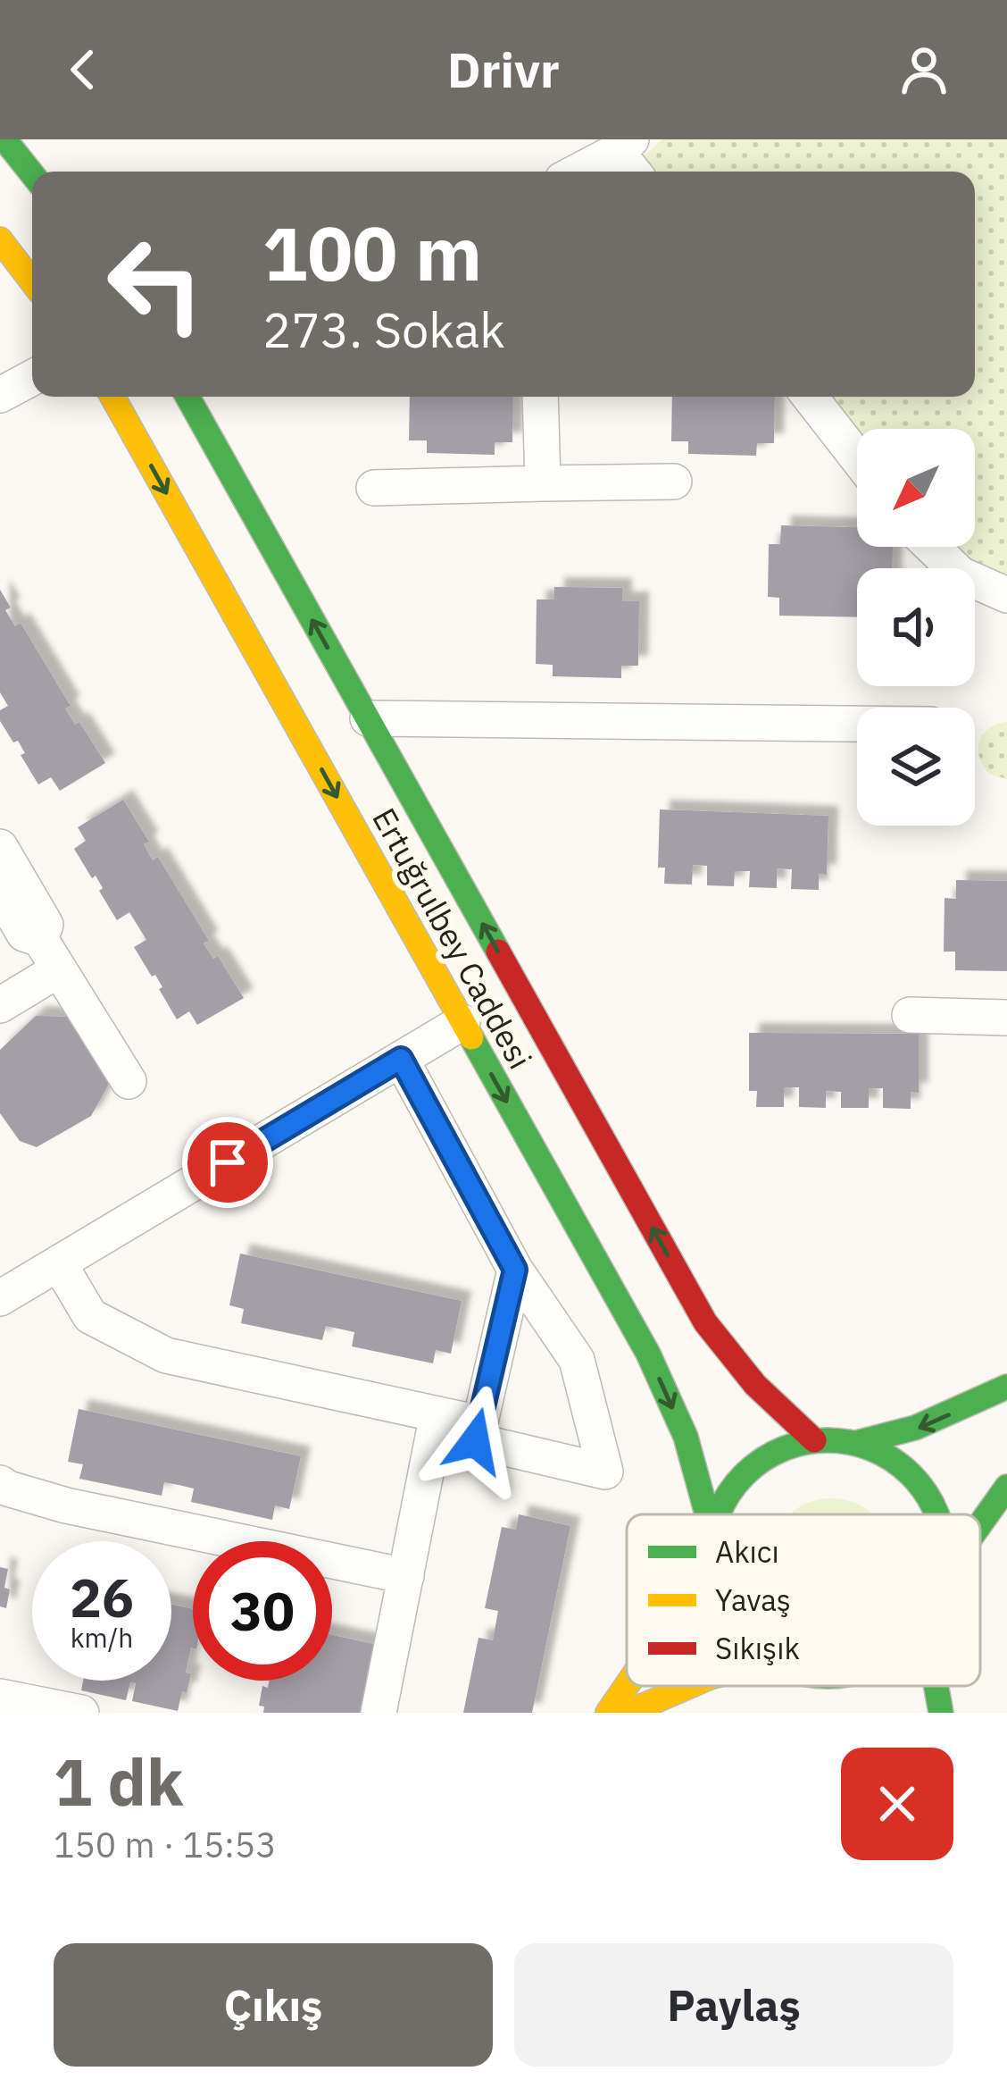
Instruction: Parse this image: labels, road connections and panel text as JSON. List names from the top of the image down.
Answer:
{
  "streets": {
    "main road": ["Ertuğrulbey Caddesi"]
  },
  "legend": ["Akıcı", "Yavaş", "Sıkışık"],
  "north": "bottom left",
  "page": {
    "header": "Drivr",
    "turn": ["100 m", "273. Sokak"],
    "speed": "26 km/h",
    "limit": "30",
    "heading": ["1 dk", "150 m · 15:53"],
    "buttons": ["Çıkış", "Paylaş"]
  }
}
